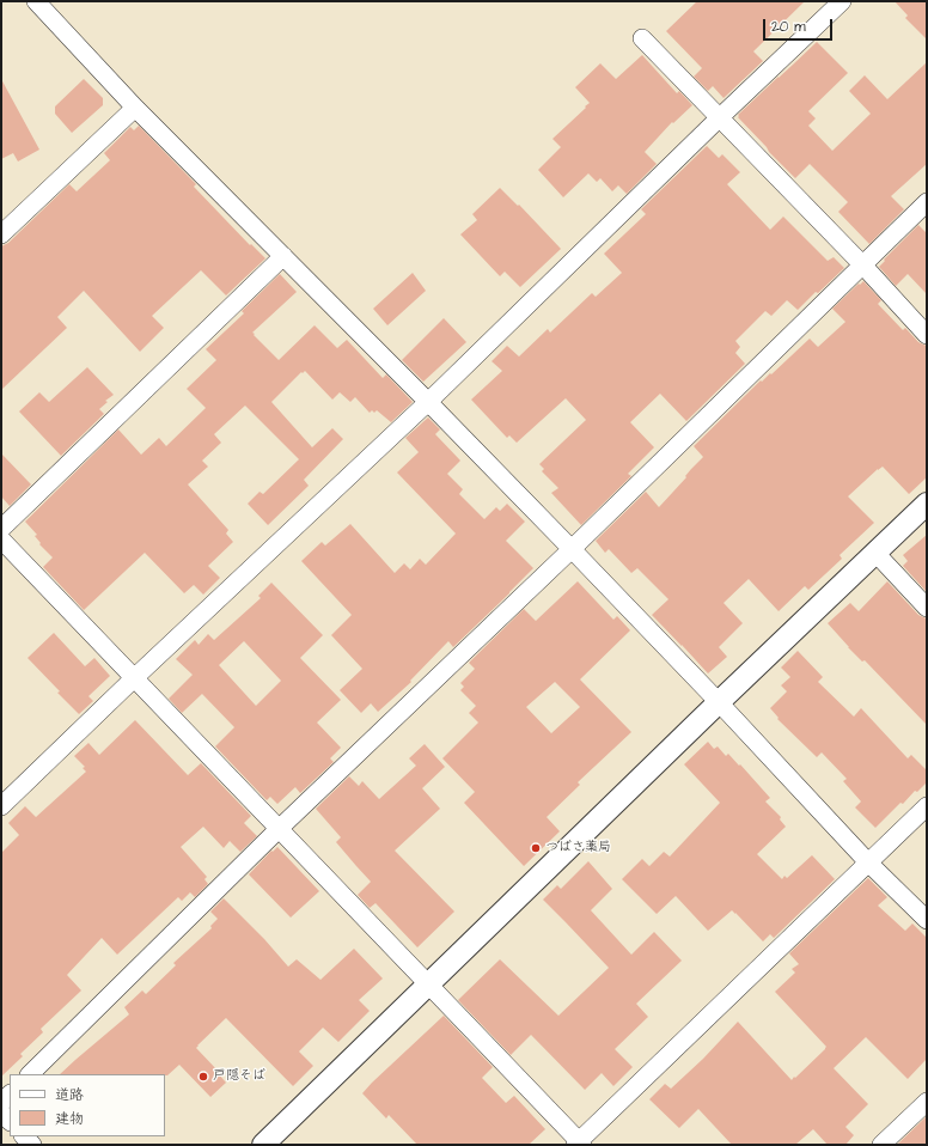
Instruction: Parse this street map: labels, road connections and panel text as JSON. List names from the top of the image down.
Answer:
{
  "places": ["つばさ薬局", "戸隠そば"],
  "legend": ["道路", "建物"],
  "scale_bar": "20 m"
}
